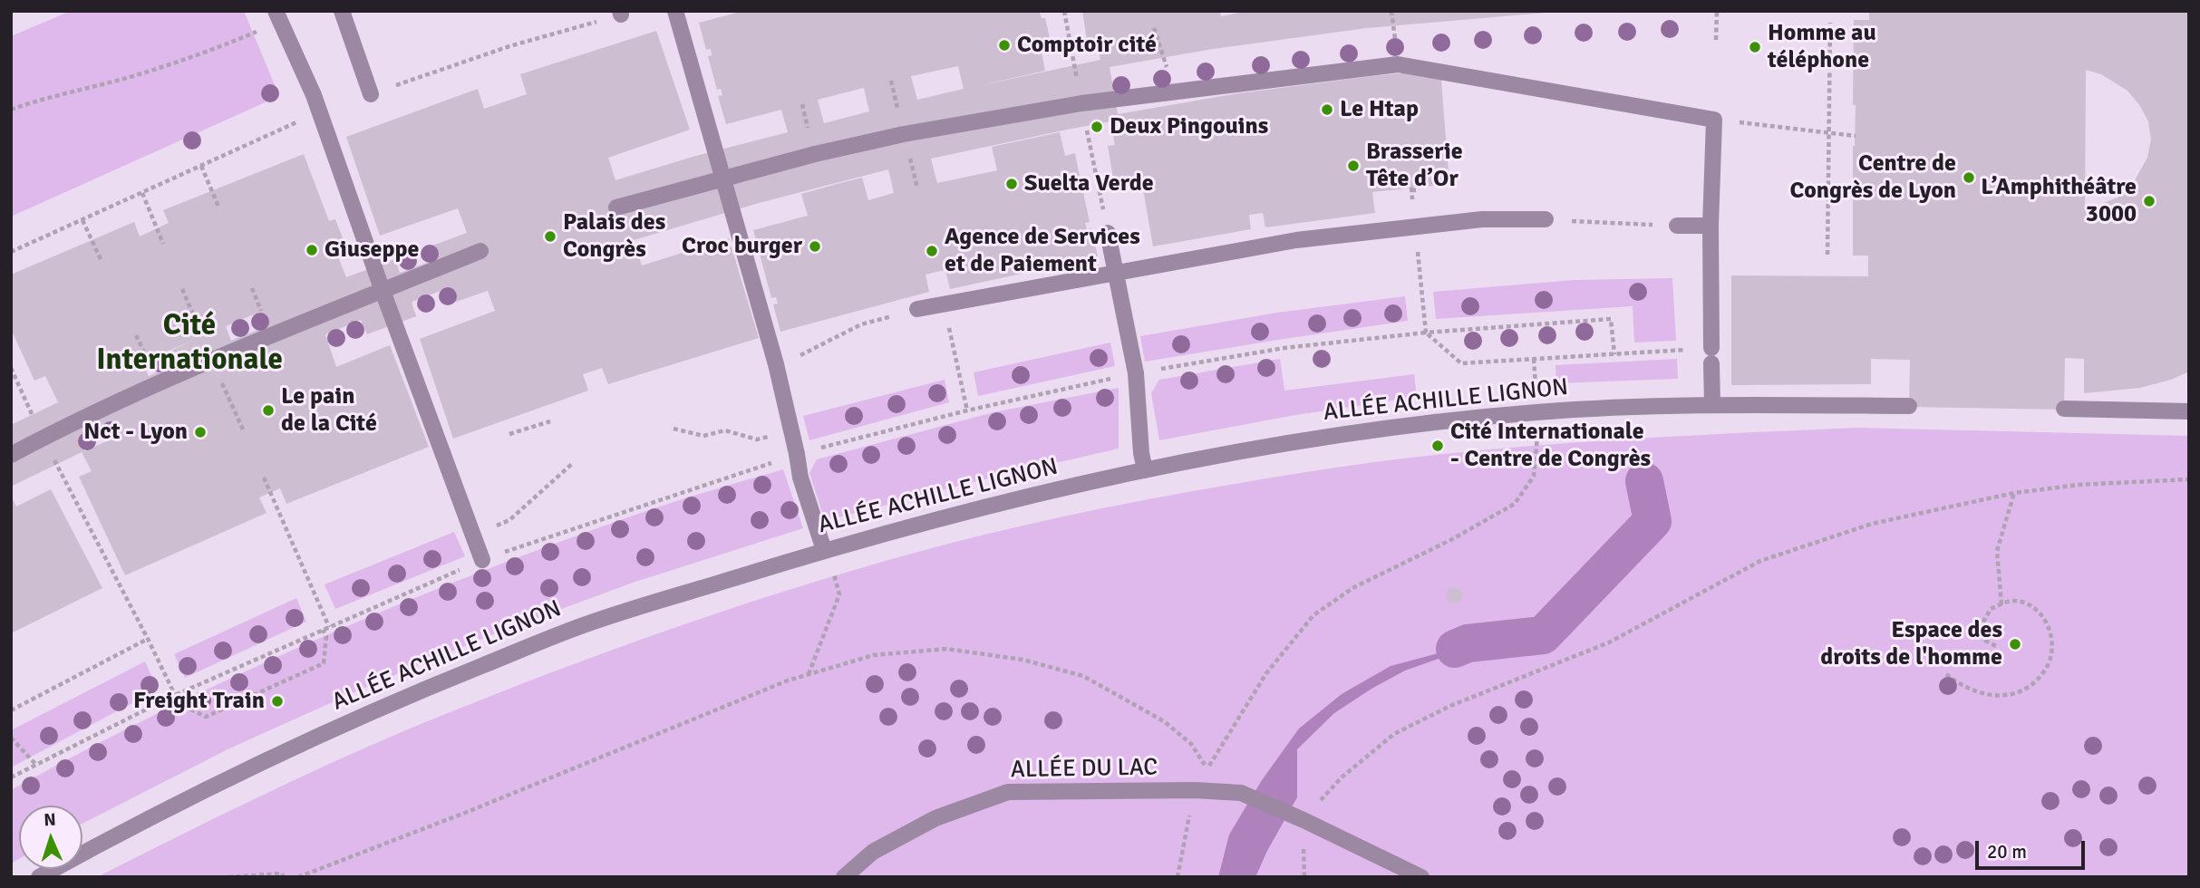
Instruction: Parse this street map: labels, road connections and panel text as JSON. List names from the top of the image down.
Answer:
{
  "streets": {
    "street": ["ALLÉE ACHILLE LIGNON", "ALLÉE DU LAC"]
  },
  "districts": ["Cité Internationale"],
  "places": [
    "Comptoir cité",
    "Homme au téléphone",
    "Le Htap",
    "Deux Pingouins",
    "Brasserie Tête d’Or",
    "Centre de Congrès de Lyon",
    "Suelta Verde",
    "L’Amphithéâtre 3000",
    "Palais des Congrès",
    "Croc burger",
    "Giuseppe",
    "Agence de Services et de Paiement",
    "Le pain de la Cité",
    "Nct - Lyon",
    "Cité Internationale - Centre de Congrès",
    "Espace des droits de l'homme",
    "Freight Train"
  ],
  "scale_bar": "20 m",
  "north": "top"
}
